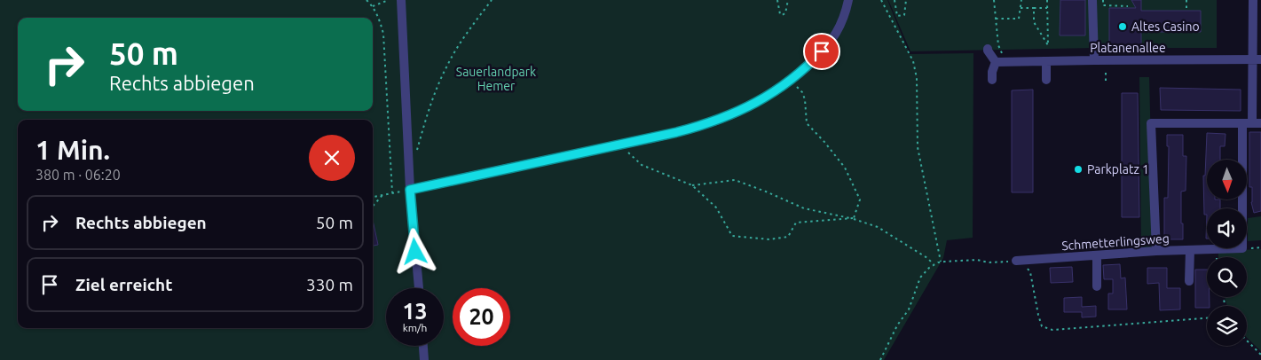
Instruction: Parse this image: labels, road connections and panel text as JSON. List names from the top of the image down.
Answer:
{
  "streets": {
    "street": ["Platanenallee", "Schmetterlingsweg"]
  },
  "parks": ["Sauerlandpark Hemer"],
  "places": ["Altes Casino", "Parkplatz 1"],
  "north": "bottom",
  "page": {
    "turn": ["50 m", "Rechts abbiegen"],
    "heading": ["1 Min.", "380 m · 06:20"],
    "list": [
      {
        "name": "Rechts abbiegen",
        "value": "50 m"
      },
      {
        "name": "Ziel erreicht",
        "value": "330 m"
      }
    ],
    "speed": "13 km/h",
    "limit": "20"
  }
}
